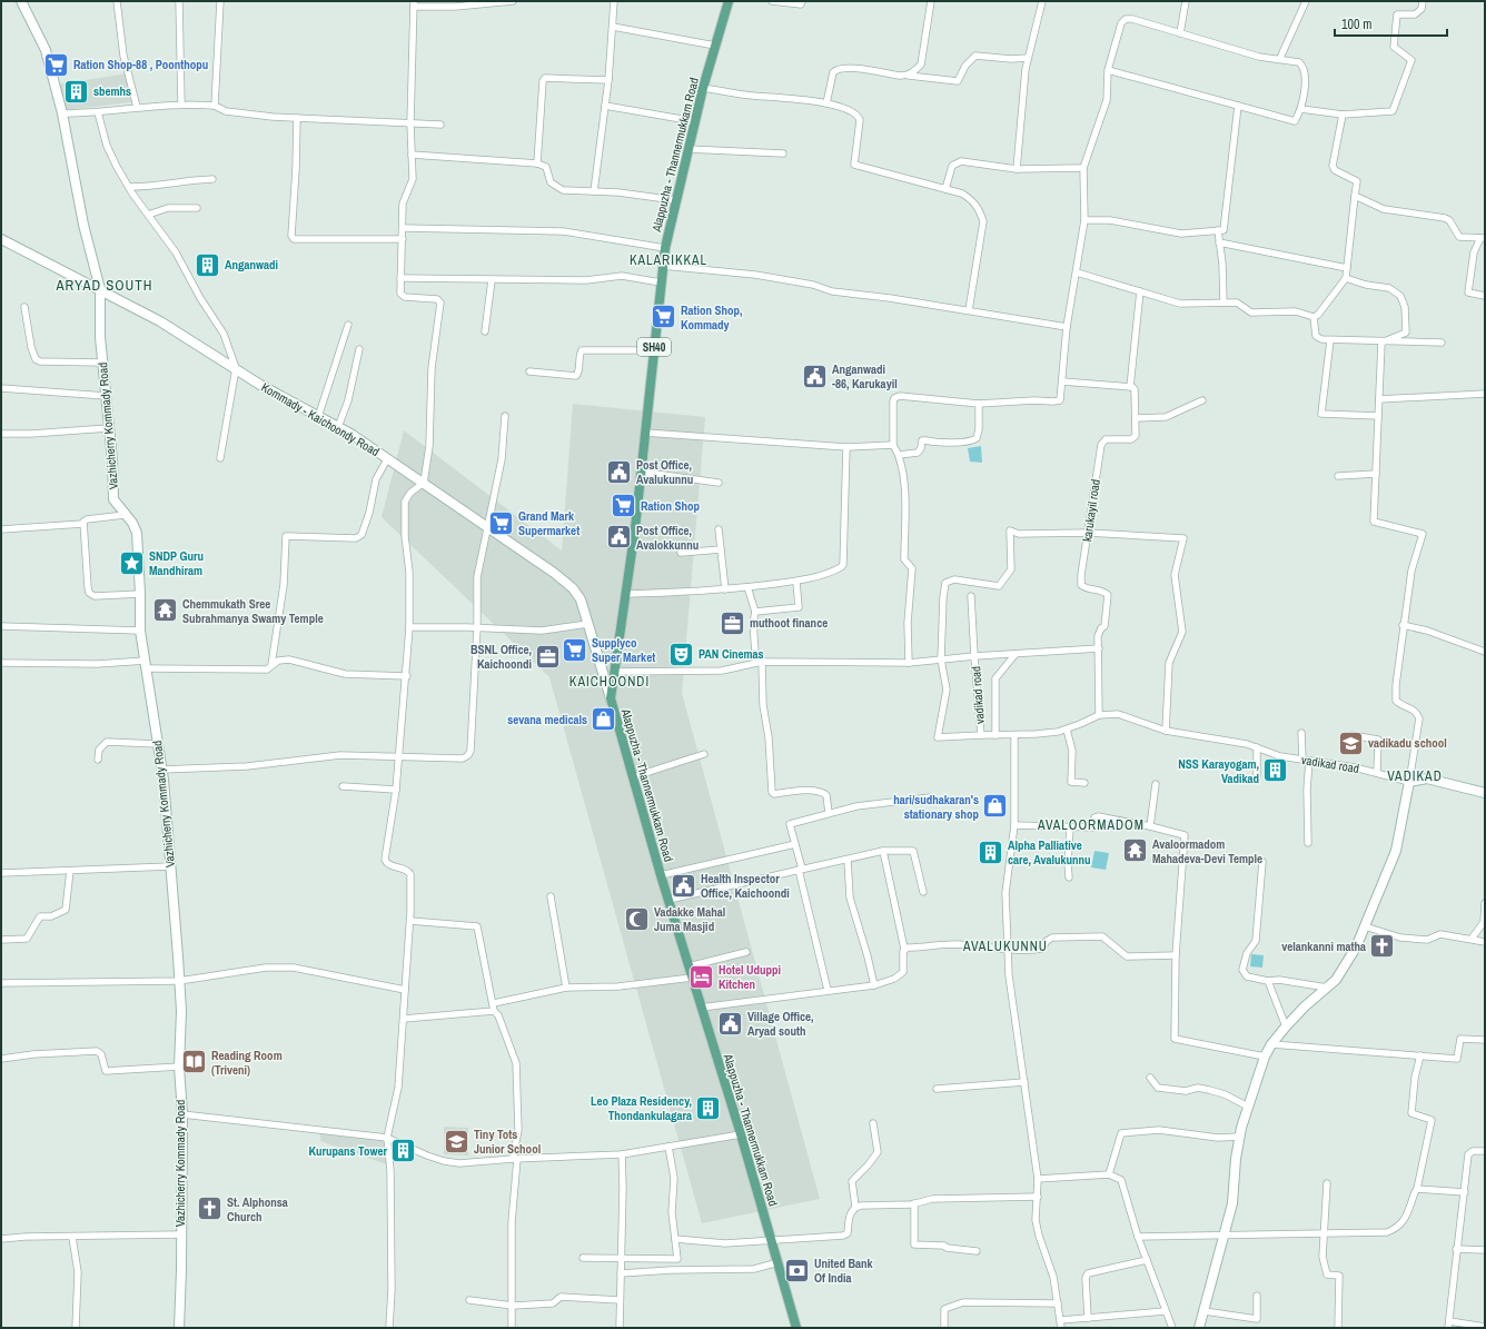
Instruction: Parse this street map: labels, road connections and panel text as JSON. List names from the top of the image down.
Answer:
{
  "streets": {
    "main road": [
      "Alappuzha - Thannermukkam Road",
      "SH40",
      "Kommady - Kaichoondy Road",
      "Vazhicherry Kommady Road"
    ],
    "street": ["karukayil road", "vadikad road"]
  },
  "crossings": [
    ["Alappuzha - Thannermukkam Road", "Kommady - Kaichoondy Road"],
    ["Alappuzha - Thannermukkam Road", "vadikad road"],
    ["Kommady - Kaichoondy Road", "Vazhicherry Kommady Road"],
    ["karukayil road", "vadikad road"]
  ],
  "districts": [
    "KALARIKKAL",
    "ARYAD SOUTH",
    "KAICHOONDI",
    "VADIKAD",
    "AVALOORMADOM",
    "AVALUKUNNU"
  ],
  "places": {
    "supermarket": [
      "Ration Shop-88 , Poonthopu",
      "Ration Shop, Kommady",
      "Ration Shop",
      "Grand Mark Supermarket",
      "Supplyco Super Market"
    ],
    "building": [
      "sbemhs",
      "Anganwadi",
      "NSS Karayogam, Vadikad",
      "Alpha Palliative care, Avalukunnu",
      "Leo Plaza Residency, Thondankulagara",
      "Kurupans Tower"
    ],
    "public building": [
      "Anganwadi -86, Karukayil",
      "Post Office, Avalukunnu",
      "Post Office, Avalokkunnu",
      "Health Inspector Office, Kaichoondi",
      "Village Office, Aryad south"
    ],
    "place": ["SNDP Guru Mandhiram"],
    "temple": ["Chemmukath Sree Subrahmanya Swamy Temple", "Avaloormadom Mahadeva-Devi Temple"],
    "office": ["muthoot finance", "BSNL Office, Kaichoondi"],
    "theatre": ["PAN Cinemas"],
    "shop": ["sevana medicals", "hari/sudhakaran's stationary shop"],
    "school or university": ["vadikadu school", "Tiny Tots Junior School"],
    "mosque": ["Vadakke Mahal Juma Masjid"],
    "church": ["velankanni matha", "St. Alphonsa Church"],
    "hotel": ["Hotel Uduppi Kitchen"],
    "library": ["Reading Room (Triveni)"],
    "bank": ["United Bank Of India"]
  },
  "scale_bar": "100 m"
}
